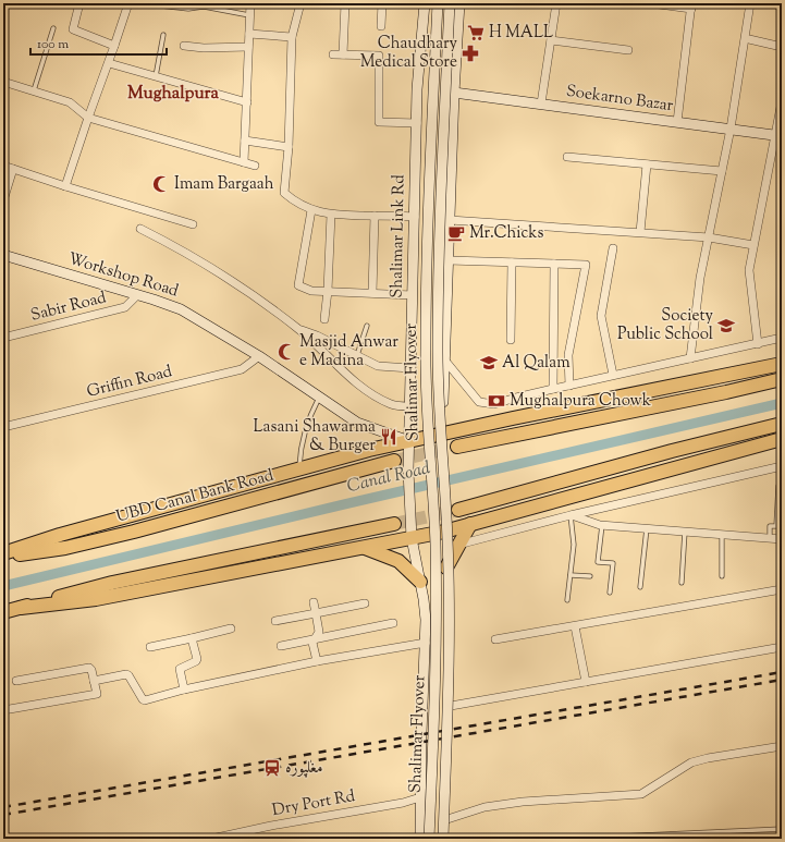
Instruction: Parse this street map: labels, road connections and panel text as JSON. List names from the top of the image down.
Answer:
{
  "streets": {
    "highway": ["UBD Canal Bank Road"],
    "main road": [
      "Soekarno Bazar",
      "Shalimar Link Rd",
      "Workshop Road",
      "Shalimar Flyover"
    ],
    "street": ["Sabir Road", "Griffin Road", "Dry Port Rd"]
  },
  "crossings": [
    ["Shalimar Link Rd", "Workshop Road"],
    ["Shalimar Link Rd", "Dry Port Rd"],
    ["Workshop Road", "Sabir Road"],
    ["Workshop Road", "Griffin Road"]
  ],
  "districts": ["Mughalpura"],
  "water": ["Canal Road"],
  "places": {
    "supermarket": ["H MALL"],
    "pharmacy": ["Chaudhary Medical Store"],
    "mosque": ["Imam Bargaah", "Masjid Anwar e Madina"],
    "cafe": ["Mr.Chicks"],
    "school or university": ["Society Public School", "Al Qalam"],
    "bank": ["Mughalpura Chowk"],
    "restaurant": ["Lasani Shawarma & Burger"],
    "station": ["مغلپورہ"]
  },
  "scale_bar": "100 m"
}
